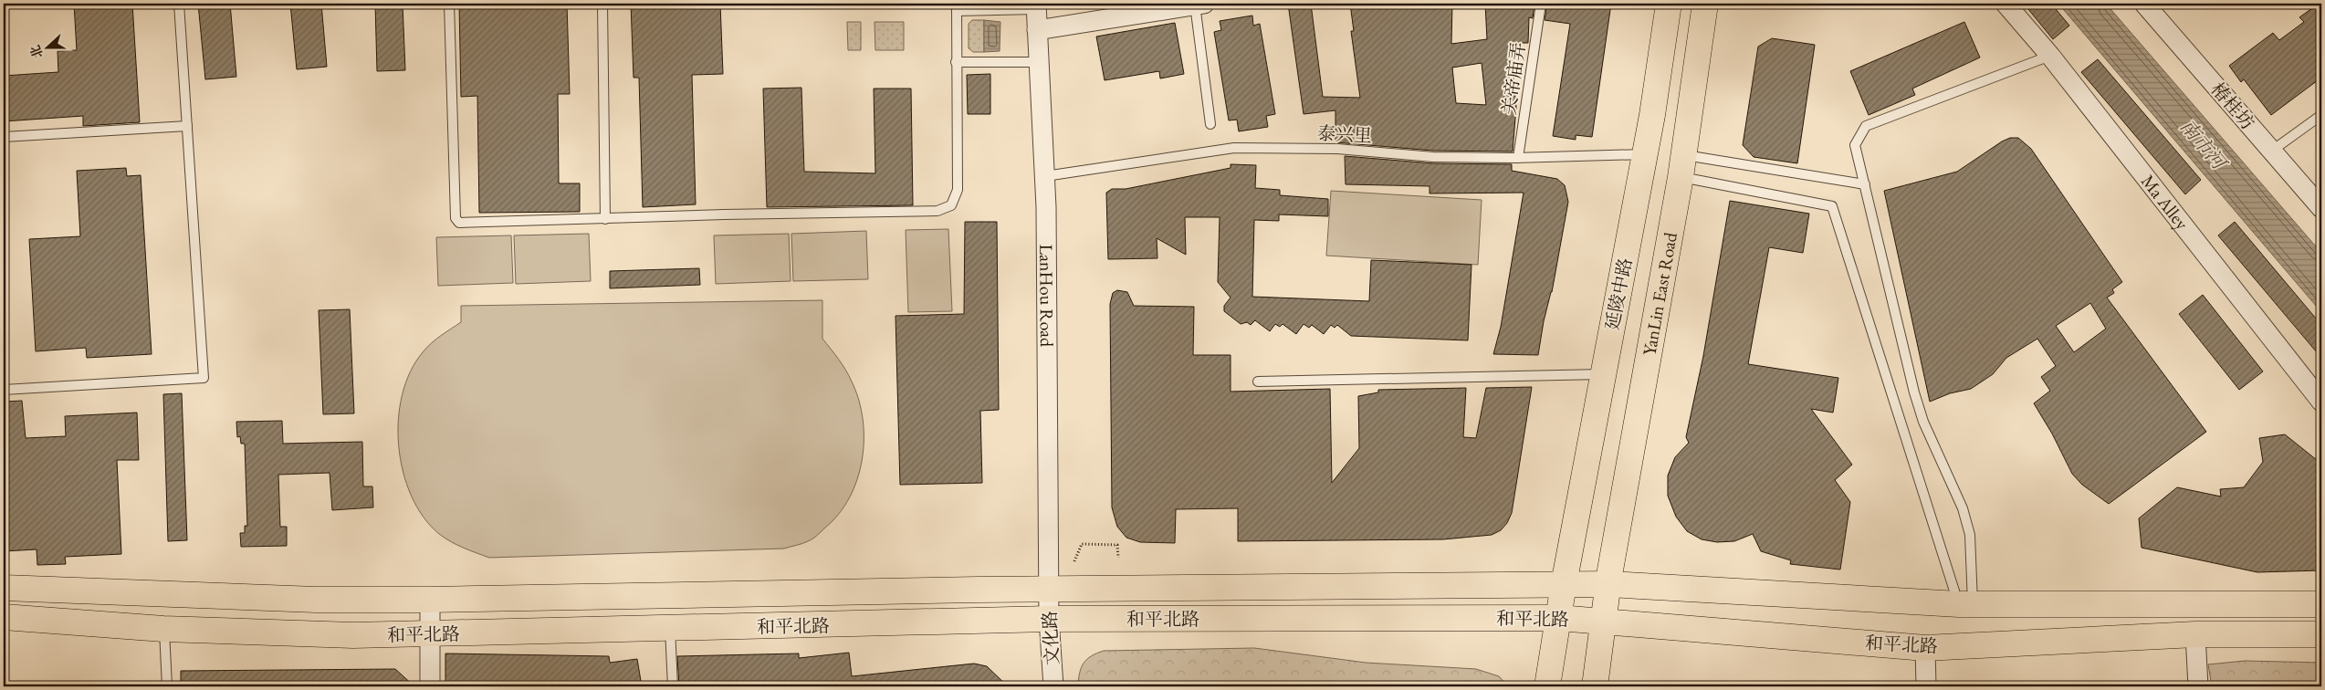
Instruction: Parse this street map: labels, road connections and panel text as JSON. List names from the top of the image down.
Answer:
{
  "streets": {
    "main road": ["延陵中路", "YanLin East Road", "和平北路"],
    "street": [
      "椿桂坊",
      "Ma Alley",
      "LanHou Road",
      "文化路"
    ],
    "lane": ["关帝庙弄", "泰兴里"]
  },
  "crossings": [
    ["关帝庙弄", "泰兴里"],
    ["泰兴里", "延陵中路"],
    ["泰兴里", "LanHou Road"],
    ["延陵中路", "和平北路"],
    ["YanLin East Road", "和平北路"],
    ["LanHou Road", "和平北路"],
    ["LanHou Road", "文化路"],
    ["和平北路", "文化路"]
  ],
  "water": ["南市河"],
  "north": "left"
}
